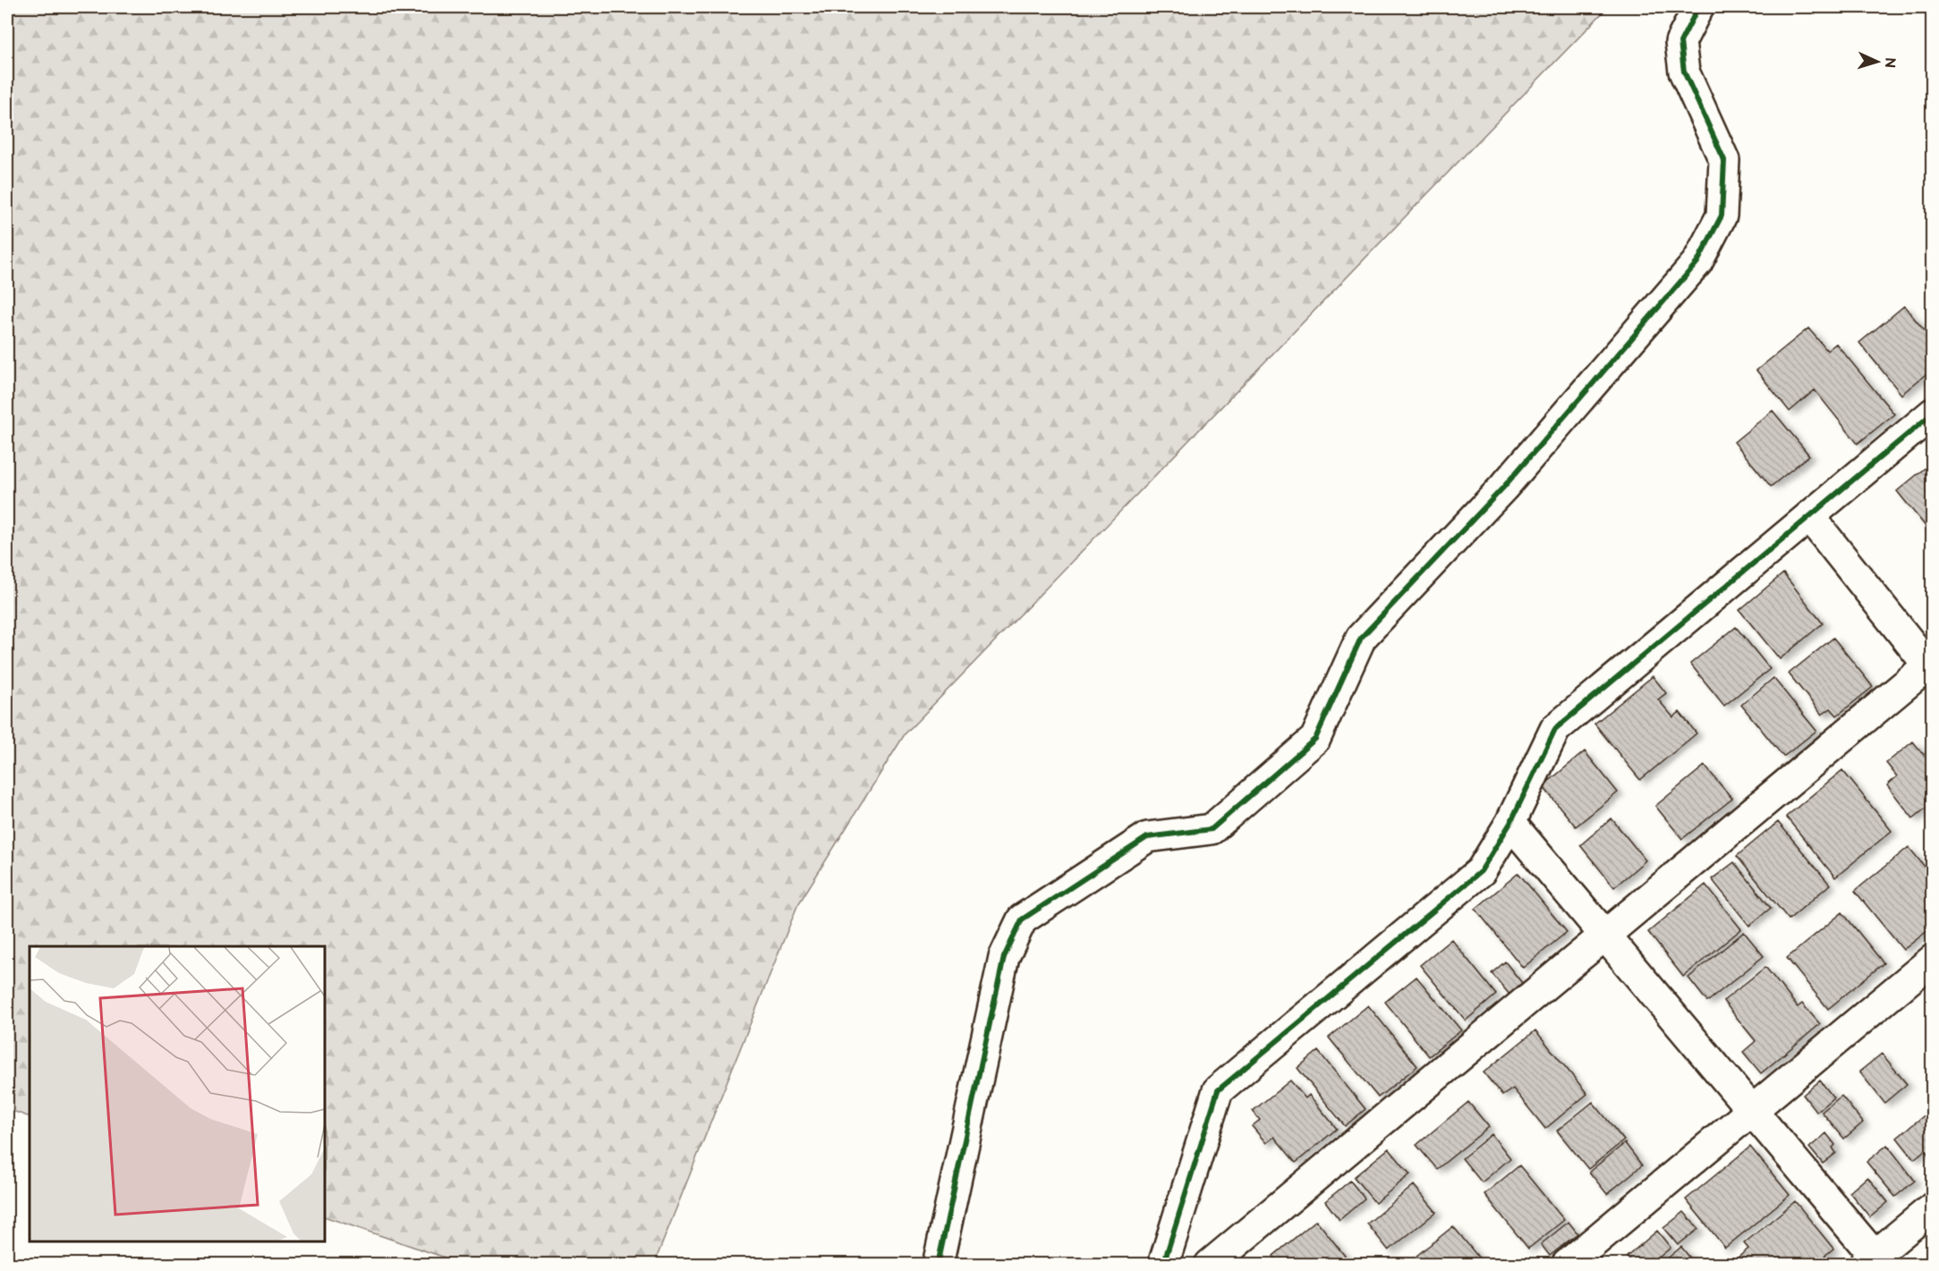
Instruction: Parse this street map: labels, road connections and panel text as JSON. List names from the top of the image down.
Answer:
{
  "north": "right"
}
